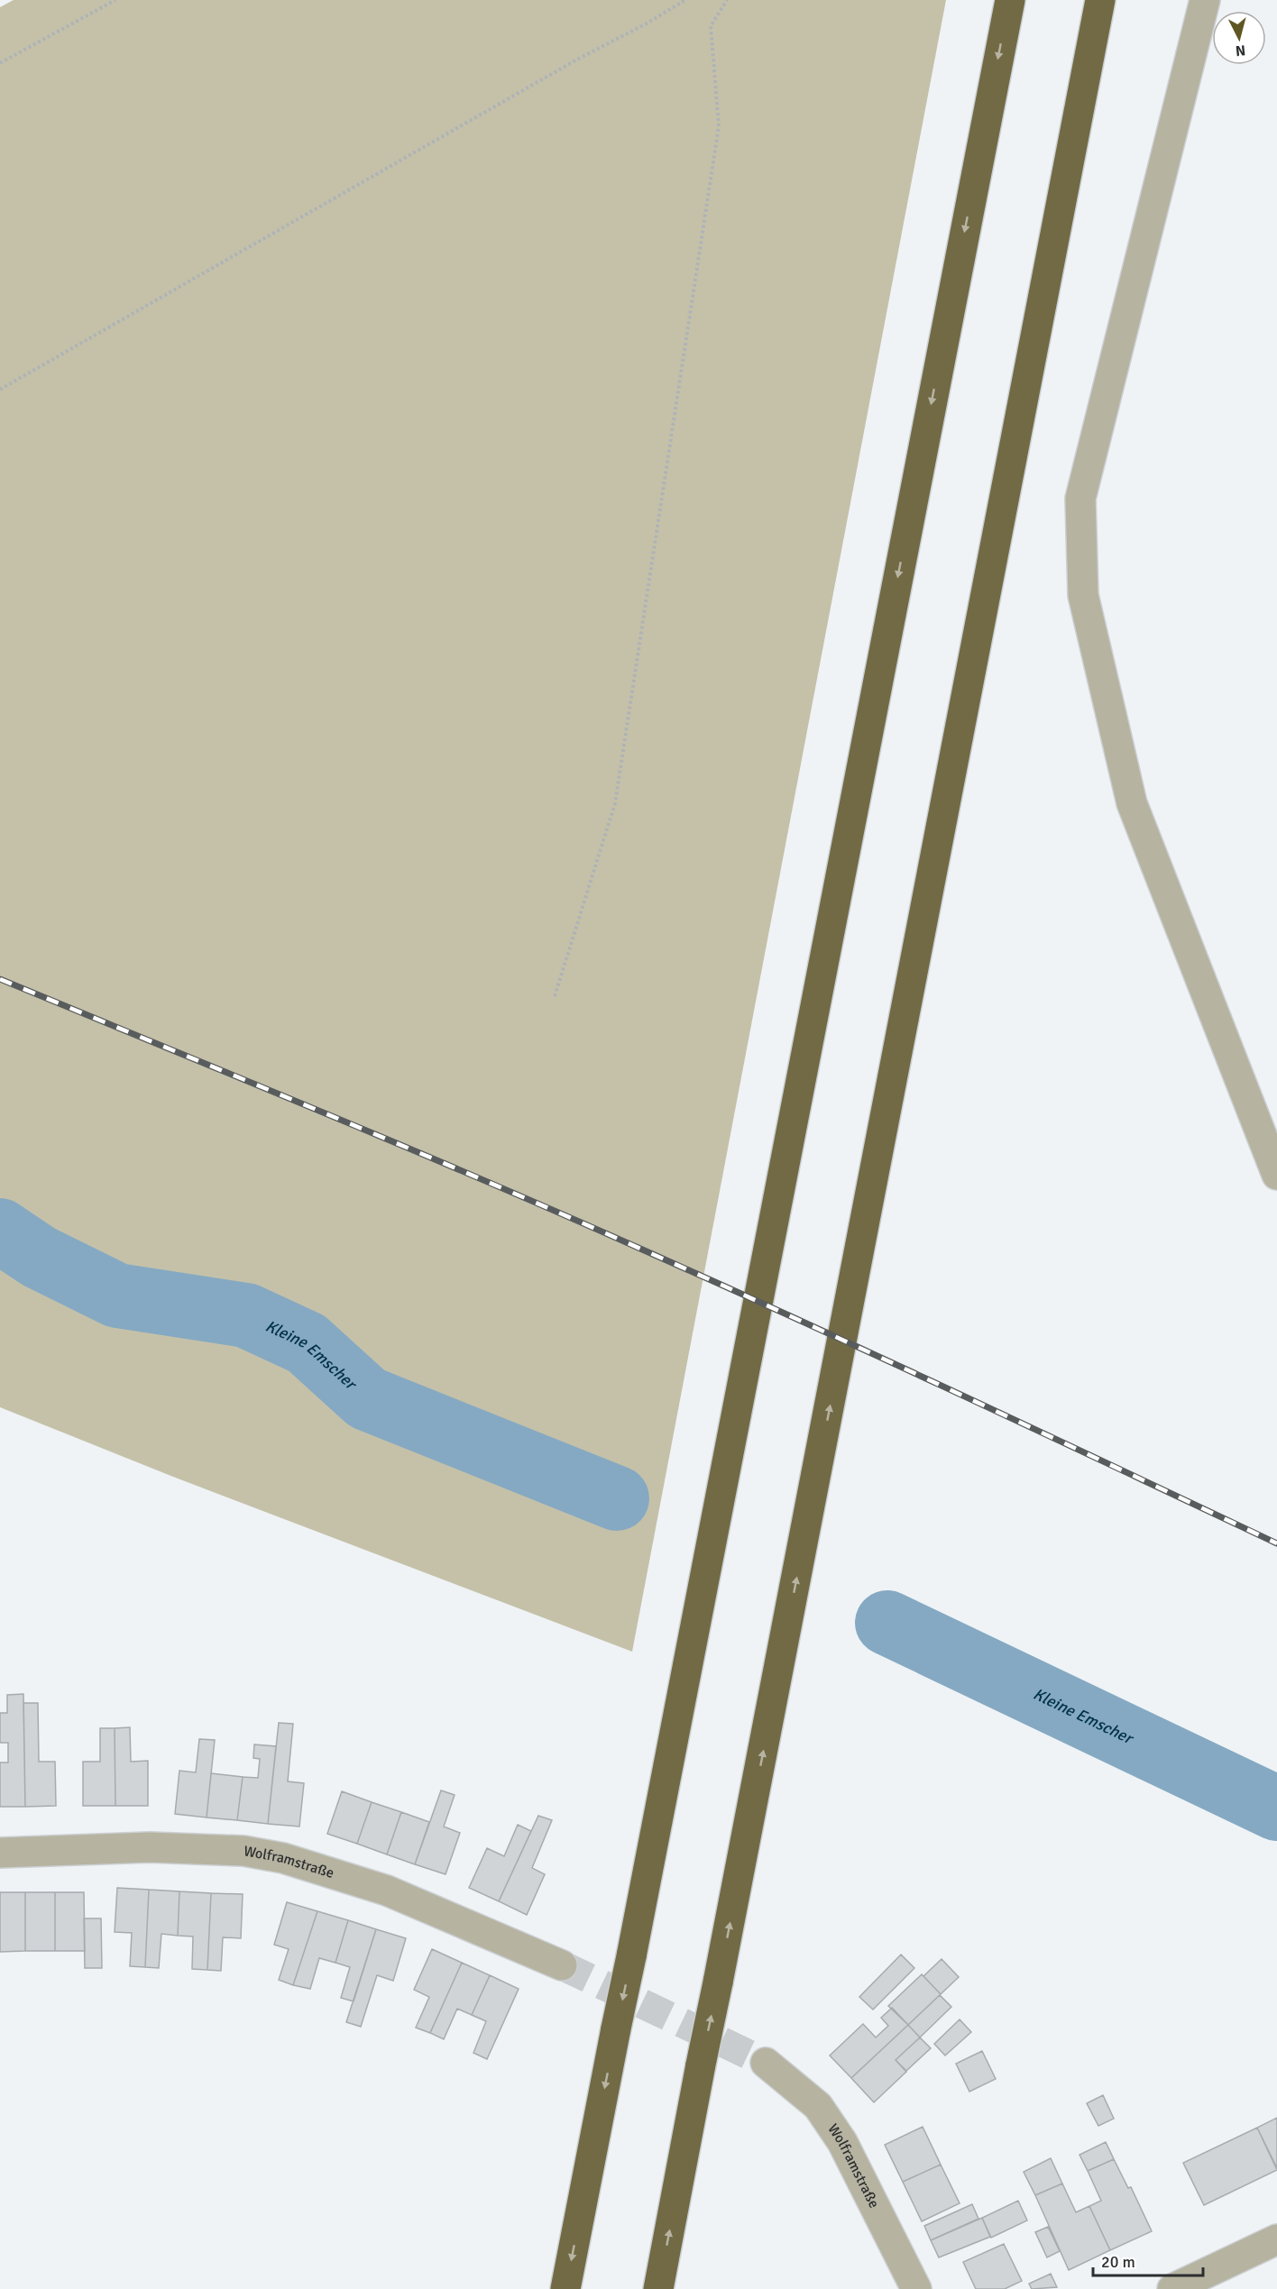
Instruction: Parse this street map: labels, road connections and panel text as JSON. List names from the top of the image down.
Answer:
{
  "streets": {
    "street": ["Wolframstraße"]
  },
  "water": ["Kleine Emscher"],
  "scale_bar": "20 m",
  "north": "bottom"
}
